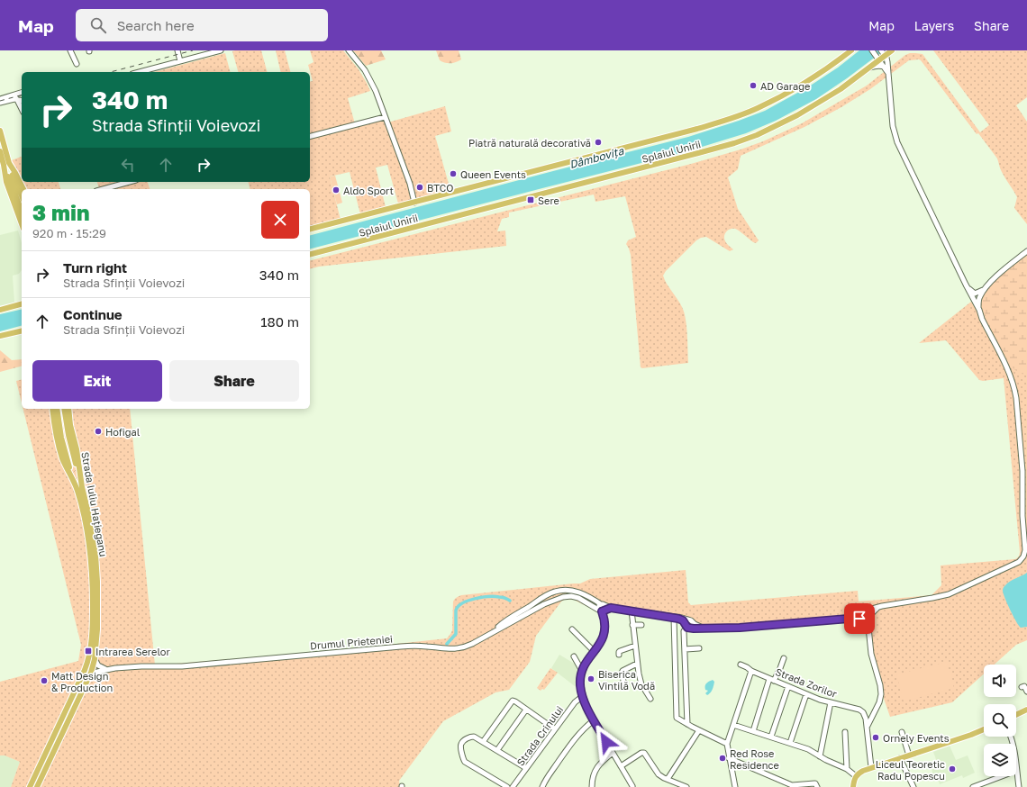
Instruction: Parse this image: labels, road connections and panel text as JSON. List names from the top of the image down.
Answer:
{
  "streets": {
    "main road": ["Splaiul Unirii", "Strada Iuliu Hațieganu"],
    "street": ["Drumul Prieteniei", "Strada Zorilor", "Strada Crinului"]
  },
  "crossings": [
    ["Strada Iuliu Hațieganu", "Drumul Prieteniei"]
  ],
  "water": ["Dâmbovița"],
  "places": {
    "other": [
      "AD Garage",
      "Piatră naturală decorativă",
      "Queen Events",
      "BTCO",
      "Aldo Sport",
      "Hofigal",
      "Biserica Vintilă Vodă",
      "Matt Design & Production",
      "Ornely Events",
      "Red Rose Residence",
      "Liceul Teoretic Radu Popescu"
    ],
    "transit": ["Sere", "Intrarea Serelor"]
  },
  "page": {
    "header": "Map",
    "search": "Search here",
    "nav": ["Map", "Layers", "Share"],
    "turn": ["340 m", "Strada Sfinții Voievozi"],
    "heading": ["3 min", "920 m · 15:29"],
    "list": [
      {
        "name": "Turn right",
        "note": "Strada Sfinții Voievozi",
        "value": "340 m"
      },
      {
        "name": "Continue",
        "note": "Strada Sfinții Voievozi",
        "value": "180 m"
      }
    ],
    "buttons": ["Exit", "Share"]
  }
}
